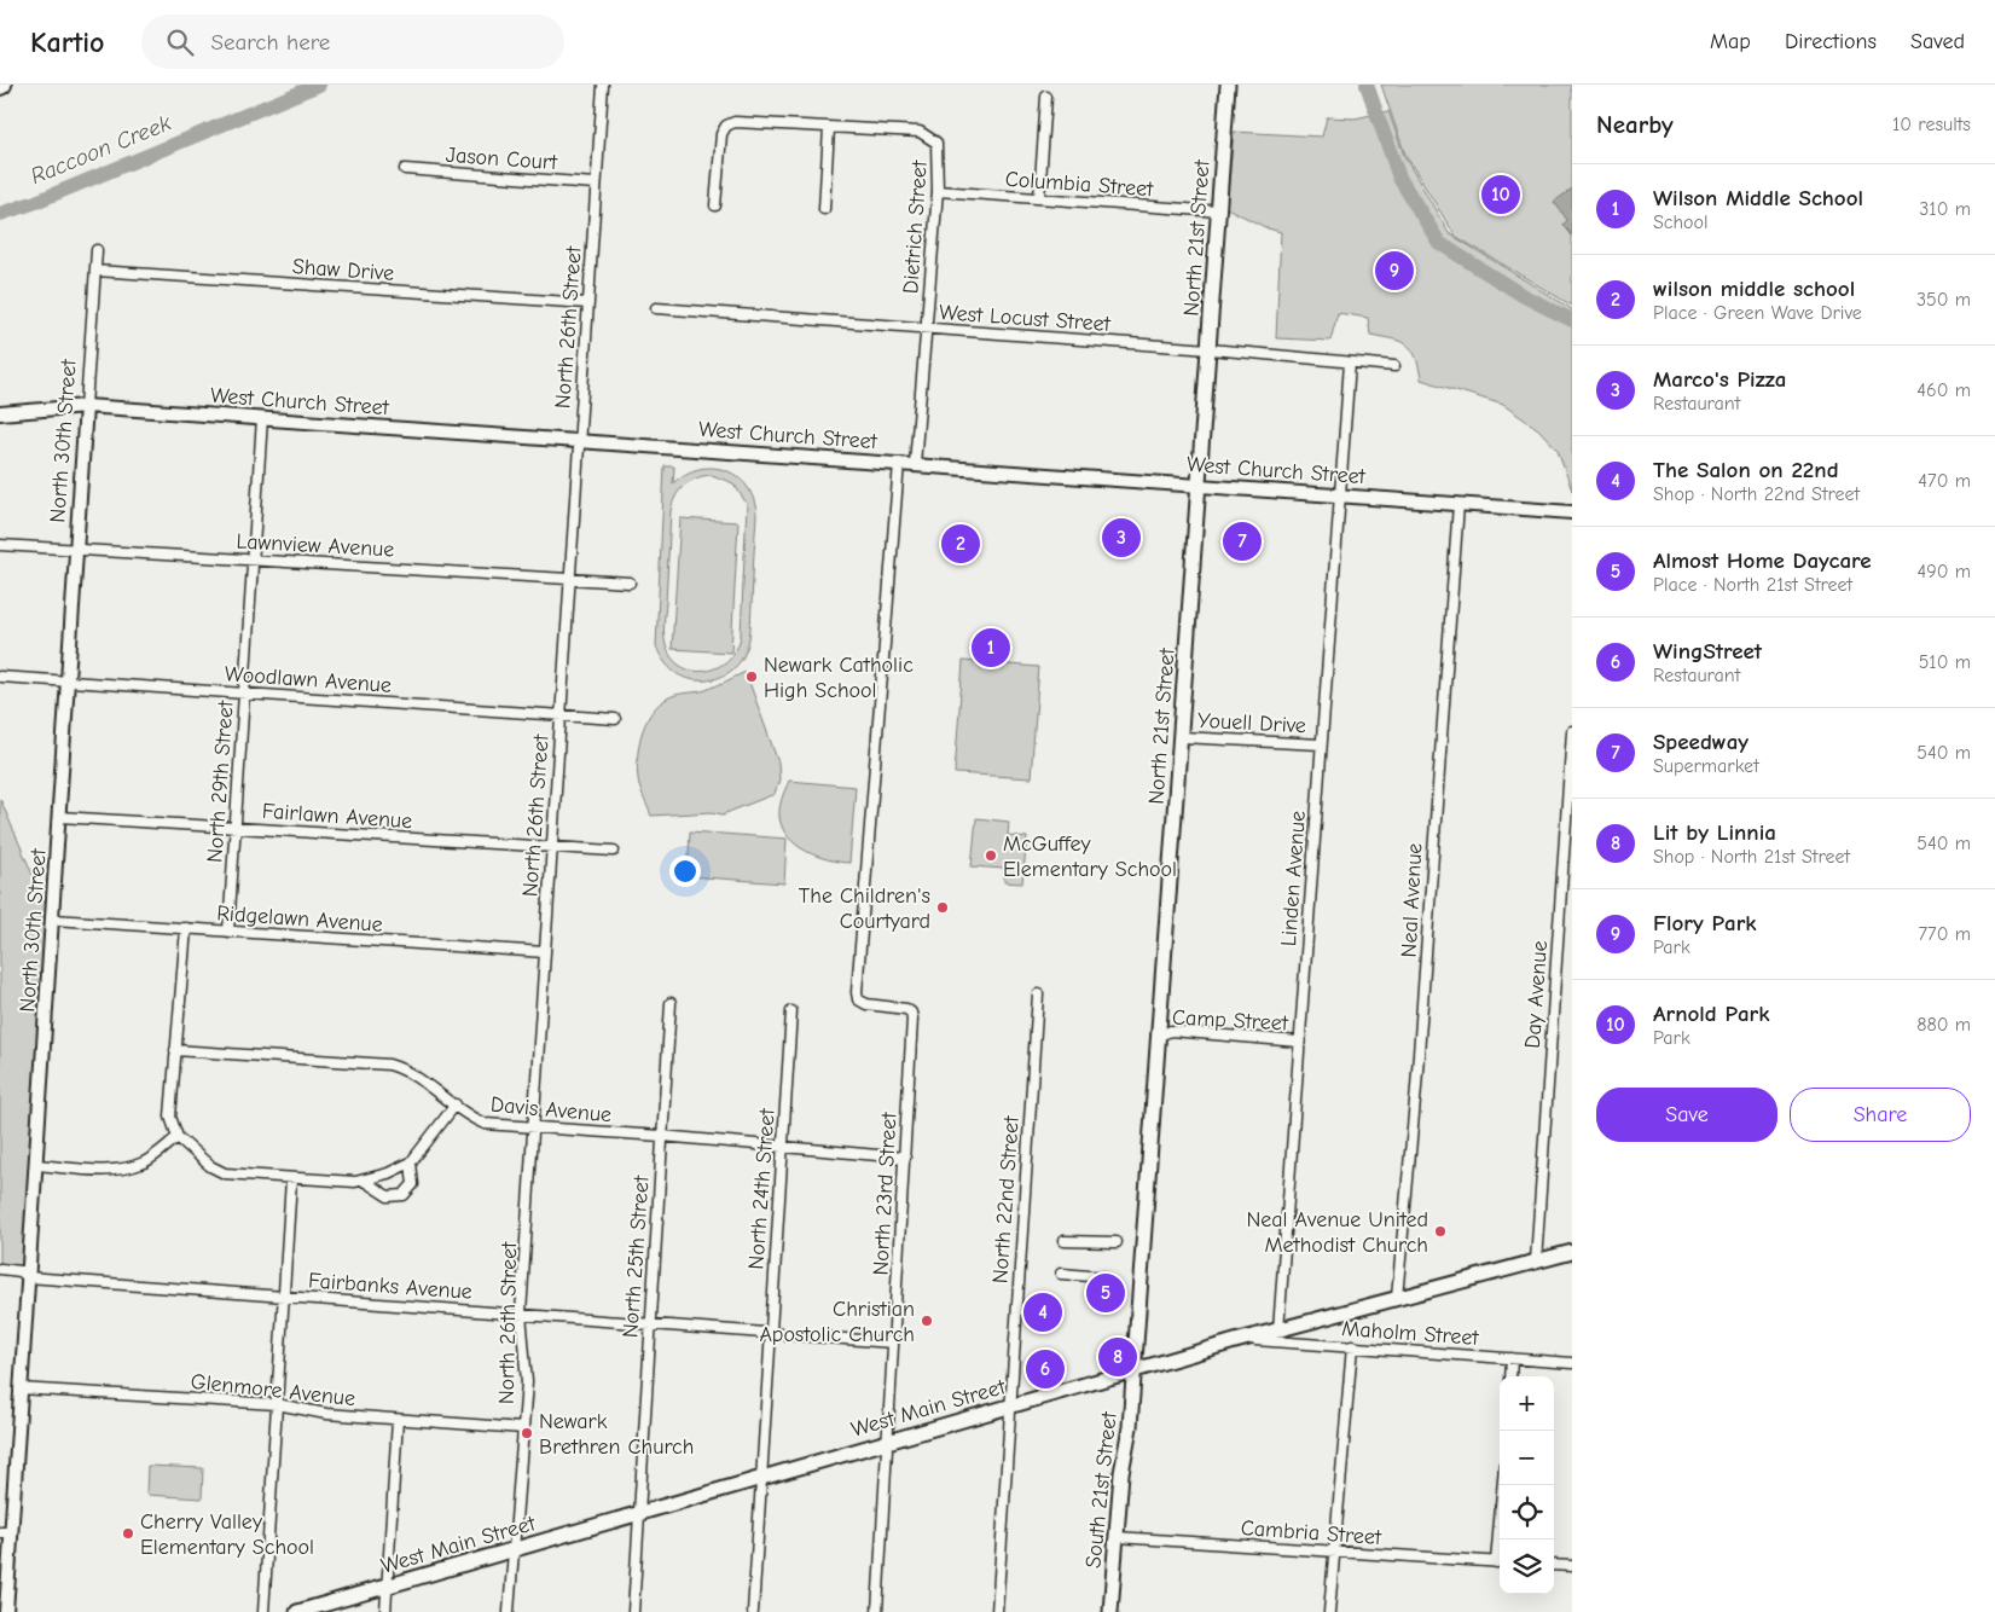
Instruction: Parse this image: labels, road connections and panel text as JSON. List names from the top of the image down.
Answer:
{
  "streets": {
    "main road": ["North 21st Street", "West Main Street", "South 21st Street"],
    "street": [
      "Jason Court",
      "Columbia Street",
      "Dietrich Street",
      "Shaw Drive",
      "West Locust Street",
      "North 26th Street",
      "West Church Street",
      "North 30th Street",
      "Lawnview Avenue",
      "Woodlawn Avenue",
      "Youell Drive",
      "North 29th Street",
      "Fairlawn Avenue",
      "Linden Avenue",
      "Neal Avenue",
      "Ridgelawn Avenue",
      "Day Avenue",
      "Camp Street",
      "Davis Avenue",
      "North 24th Street",
      "North 23rd Street",
      "North 22nd Street",
      "North 25th Street",
      "Fairbanks Avenue",
      "Maholm Street",
      "Glenmore Avenue",
      "Cambria Street"
    ]
  },
  "crossings": [
    ["Jason Court", "North 26th Street"],
    ["Columbia Street", "Dietrich Street"],
    ["Columbia Street", "North 21st Street"],
    ["Dietrich Street", "West Locust Street"],
    ["Dietrich Street", "West Church Street"],
    ["North 21st Street", "West Locust Street"],
    ["North 21st Street", "West Church Street"],
    ["North 21st Street", "Youell Drive"],
    ["North 21st Street", "Camp Street"],
    ["North 21st Street", "West Main Street"],
    ["North 21st Street", "South 21st Street"],
    ["Shaw Drive", "North 26th Street"],
    ["Shaw Drive", "North 30th Street"],
    ["West Locust Street", "Linden Avenue"],
    ["North 26th Street", "West Church Street"],
    ["North 26th Street", "Lawnview Avenue"],
    ["North 26th Street", "Woodlawn Avenue"],
    ["North 26th Street", "Fairlawn Avenue"],
    ["North 26th Street", "Ridgelawn Avenue"],
    ["North 26th Street", "Davis Avenue"],
    ["North 26th Street", "Fairbanks Avenue"],
    ["North 26th Street", "Glenmore Avenue"],
    ["North 26th Street", "West Main Street"],
    ["West Church Street", "North 30th Street"],
    ["West Church Street", "North 29th Street"],
    ["West Church Street", "Linden Avenue"],
    ["West Church Street", "Neal Avenue"],
    ["West Church Street", "North 23rd Street"],
    ["North 30th Street", "Lawnview Avenue"],
    ["North 30th Street", "Woodlawn Avenue"],
    ["North 30th Street", "Fairlawn Avenue"],
    ["North 30th Street", "Ridgelawn Avenue"],
    ["North 30th Street", "Fairbanks Avenue"],
    ["North 30th Street", "Glenmore Avenue"],
    ["Lawnview Avenue", "North 29th Street"],
    ["Woodlawn Avenue", "North 29th Street"],
    ["Youell Drive", "Linden Avenue"],
    ["North 29th Street", "Fairlawn Avenue"],
    ["North 29th Street", "Ridgelawn Avenue"],
    ["Linden Avenue", "Camp Street"],
    ["Linden Avenue", "West Main Street"],
    ["Neal Avenue", "West Main Street"],
    ["Day Avenue", "West Main Street"],
    ["Davis Avenue", "North 24th Street"],
    ["Davis Avenue", "North 23rd Street"],
    ["Davis Avenue", "North 25th Street"],
    ["North 24th Street", "Fairbanks Avenue"],
    ["North 24th Street", "West Main Street"],
    ["North 23rd Street", "Fairbanks Avenue"],
    ["North 23rd Street", "West Main Street"],
    ["North 22nd Street", "West Main Street"],
    ["North 25th Street", "Fairbanks Avenue"],
    ["North 25th Street", "West Main Street"],
    ["Maholm Street", "West Main Street"],
    ["West Main Street", "South 21st Street"],
    ["South 21st Street", "Cambria Street"]
  ],
  "water": ["Raccoon Creek"],
  "places": [
    "Newark Catholic High School",
    "McGuffey Elementary School",
    "The Children's Courtyard",
    "Neal Avenue United Methodist Church",
    "Christian Apostolic Church",
    "Newark Brethren Church",
    "Cherry Valley Elementary School"
  ],
  "page": {
    "header": "Kartio",
    "search": "Search here",
    "nav": ["Map", "Directions", "Saved"],
    "heading": ["Nearby", "10 results"],
    "list": [
      {
        "mark": "1",
        "name": "Wilson Middle School",
        "note": "School",
        "value": "310 m"
      },
      {
        "mark": "2",
        "name": "wilson middle school",
        "note": "Place · Green Wave Drive",
        "value": "350 m"
      },
      {
        "mark": "3",
        "name": "Marco's Pizza",
        "note": "Restaurant",
        "value": "460 m"
      },
      {
        "mark": "4",
        "name": "The Salon on 22nd",
        "note": "Shop · North 22nd Street",
        "value": "470 m"
      },
      {
        "mark": "5",
        "name": "Almost Home Daycare",
        "note": "Place · North 21st Street",
        "value": "490 m"
      },
      {
        "mark": "6",
        "name": "WingStreet",
        "note": "Restaurant",
        "value": "510 m"
      },
      {
        "mark": "7",
        "name": "Speedway",
        "note": "Supermarket",
        "value": "540 m"
      },
      {
        "mark": "8",
        "name": "Lit by Linnia",
        "note": "Shop · North 21st Street",
        "value": "540 m"
      },
      {
        "mark": "9",
        "name": "Flory Park",
        "note": "Park",
        "value": "770 m"
      },
      {
        "mark": "10",
        "name": "Arnold Park",
        "note": "Park",
        "value": "880 m"
      }
    ],
    "pins": [
      "10",
      "9",
      "3",
      "7",
      "2",
      "1",
      "5",
      "4",
      "8",
      "6"
    ],
    "buttons": ["Save", "Share"],
    "map_buttons": ["+", "−"]
  }
}
